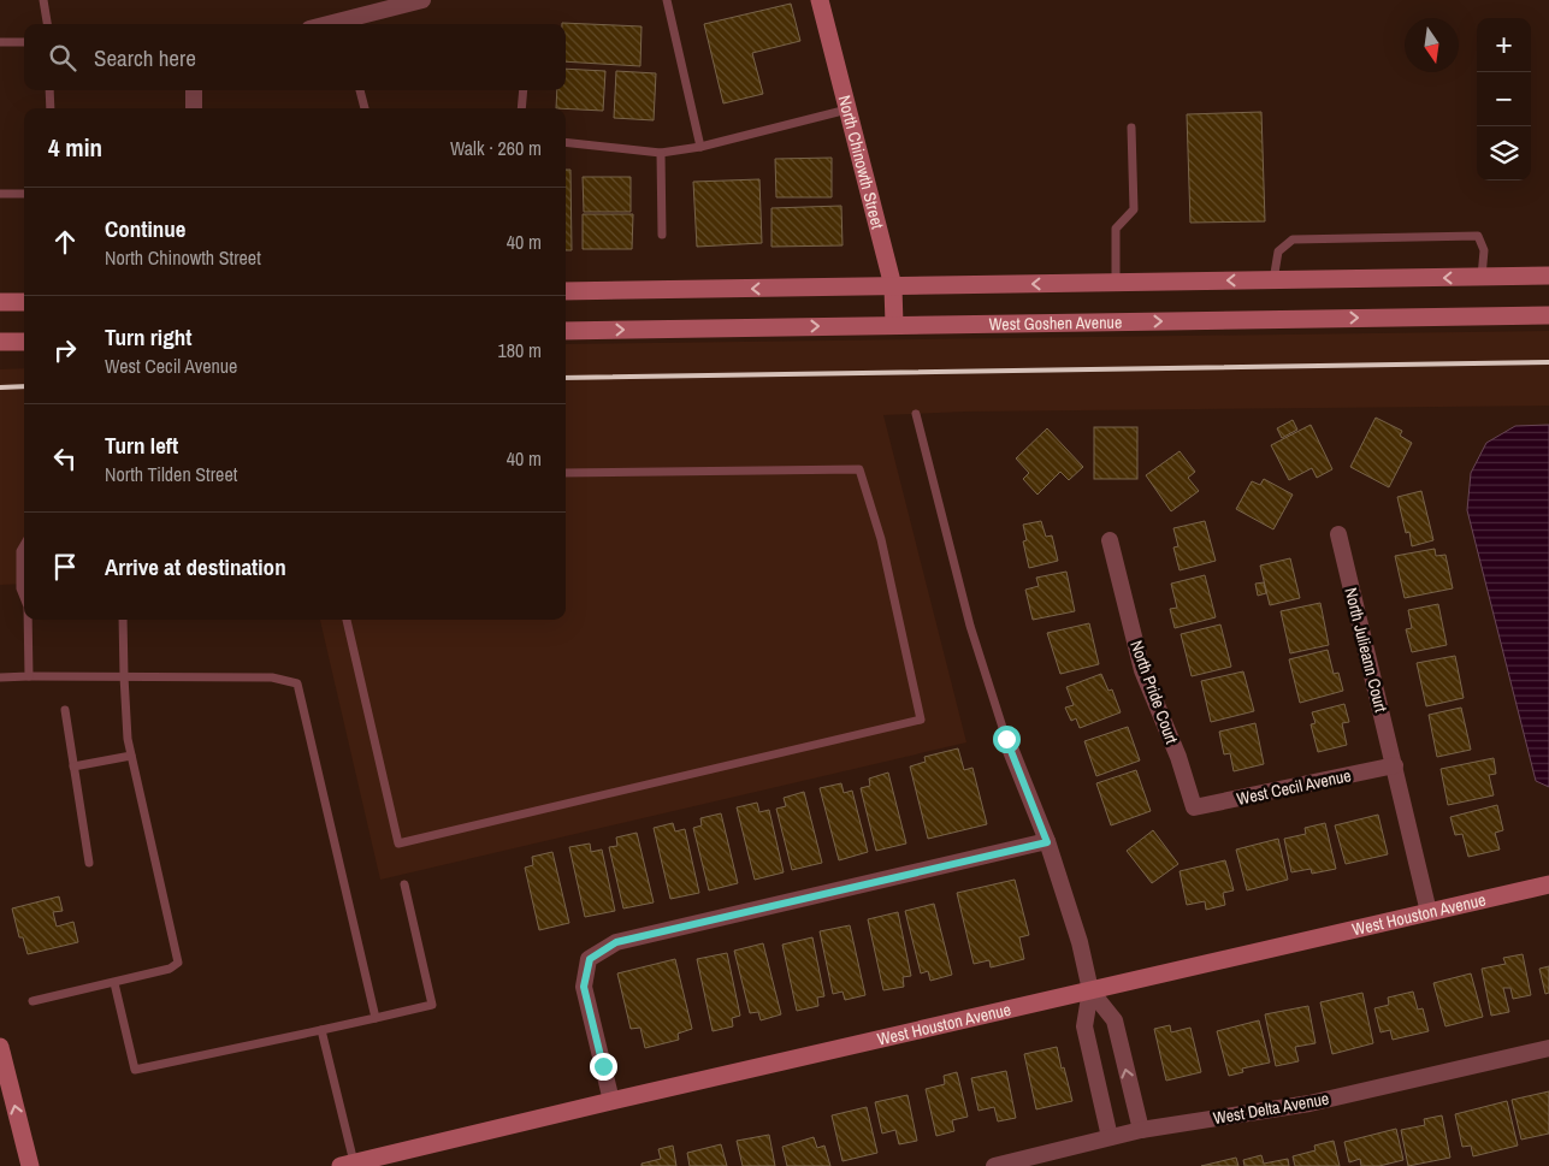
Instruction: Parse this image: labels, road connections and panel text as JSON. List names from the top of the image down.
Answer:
{
  "streets": {
    "main road": ["North Chinowth Street", "West Goshen Avenue", "West Houston Avenue"],
    "street": [
      "North Julieann Court",
      "North Pride Court",
      "West Cecil Avenue",
      "West Delta Avenue"
    ]
  },
  "crossings": [
    ["North Chinowth Street", "West Goshen Avenue"],
    ["North Julieann Court", "West Cecil Avenue"],
    ["North Julieann Court", "West Houston Avenue"],
    ["North Pride Court", "West Cecil Avenue"]
  ],
  "north": "bottom",
  "page": {
    "map_buttons": ["+", "−"],
    "search": "Search here",
    "heading": ["4 min", "Walk · 260 m"],
    "list": [
      ["Continue", "North Chinowth Street", "40 m"],
      ["Turn right", "West Cecil Avenue", "180 m"],
      ["Turn left", "North Tilden Street", "40 m"],
      "Arrive at destination"
    ]
  }
}
